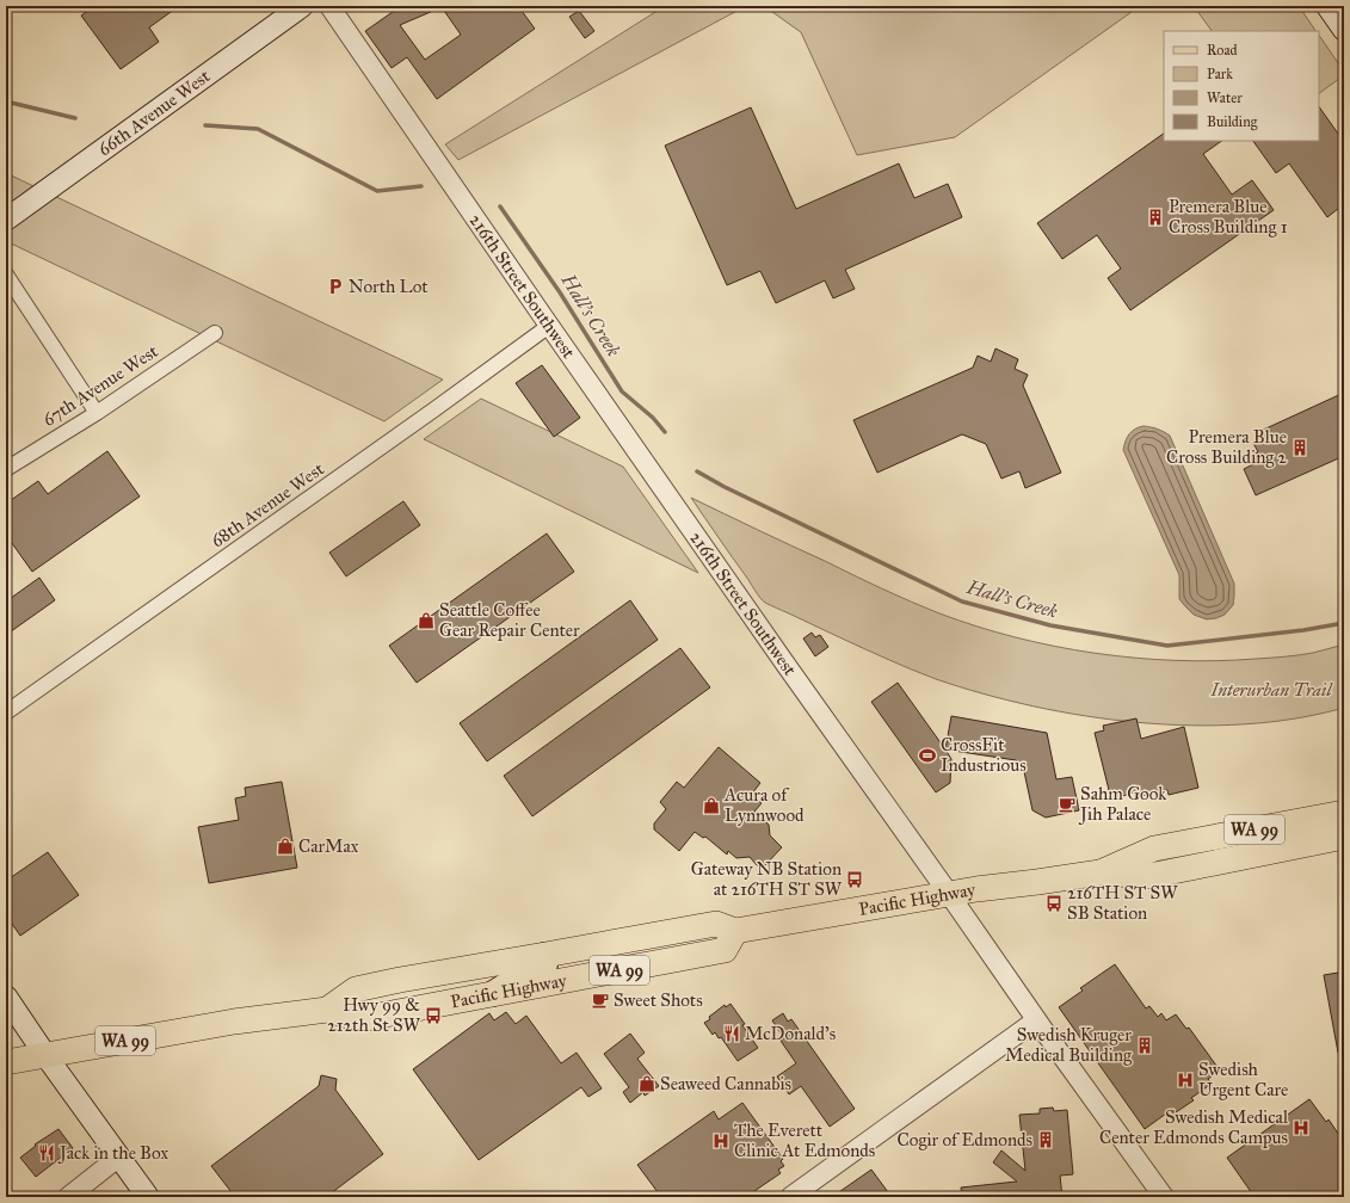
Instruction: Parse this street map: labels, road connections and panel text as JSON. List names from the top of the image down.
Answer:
{
  "streets": {
    "highway": ["WA 99", "Pacific Highway"],
    "main road": ["66th Avenue West"],
    "street": ["216th Street Southwest", "67th Avenue West", "68th Avenue West"]
  },
  "crossings": [
    ["216th Street Southwest", "68th Avenue West"],
    ["216th Street Southwest", "Pacific Highway"]
  ],
  "water": ["Hall's Creek"],
  "parks": ["Interurban Trail"],
  "places": {
    "building": [
      "Premera Blue Cross Building 1",
      "Premera Blue Cross Building 2",
      "Swedish Kruger Medical Building",
      "Cogir of Edmonds"
    ],
    "parking": ["North Lot"],
    "shop": [
      "Seattle Coffee Gear Repair Center",
      "Acura of Lynnwood",
      "CarMax",
      "Seaweed Cannabis"
    ],
    "sports": ["CrossFit Industrious"],
    "cafe": ["Sahm Gook Jih Palace", "Sweet Shots"],
    "bus stop": ["Gateway NB Station at 216TH ST SW", "216TH ST SW SB Station", "Hwy 99 & 212th St SW"],
    "restaurant": ["McDonald's", "Jack in the Box"],
    "hospital": ["Swedish Urgent Care", "Swedish Medical Center Edmonds Campus", "The Everett Clinic At Edmonds"]
  },
  "legend": [
    "Road",
    "Park",
    "Water",
    "Building"
  ]
}
